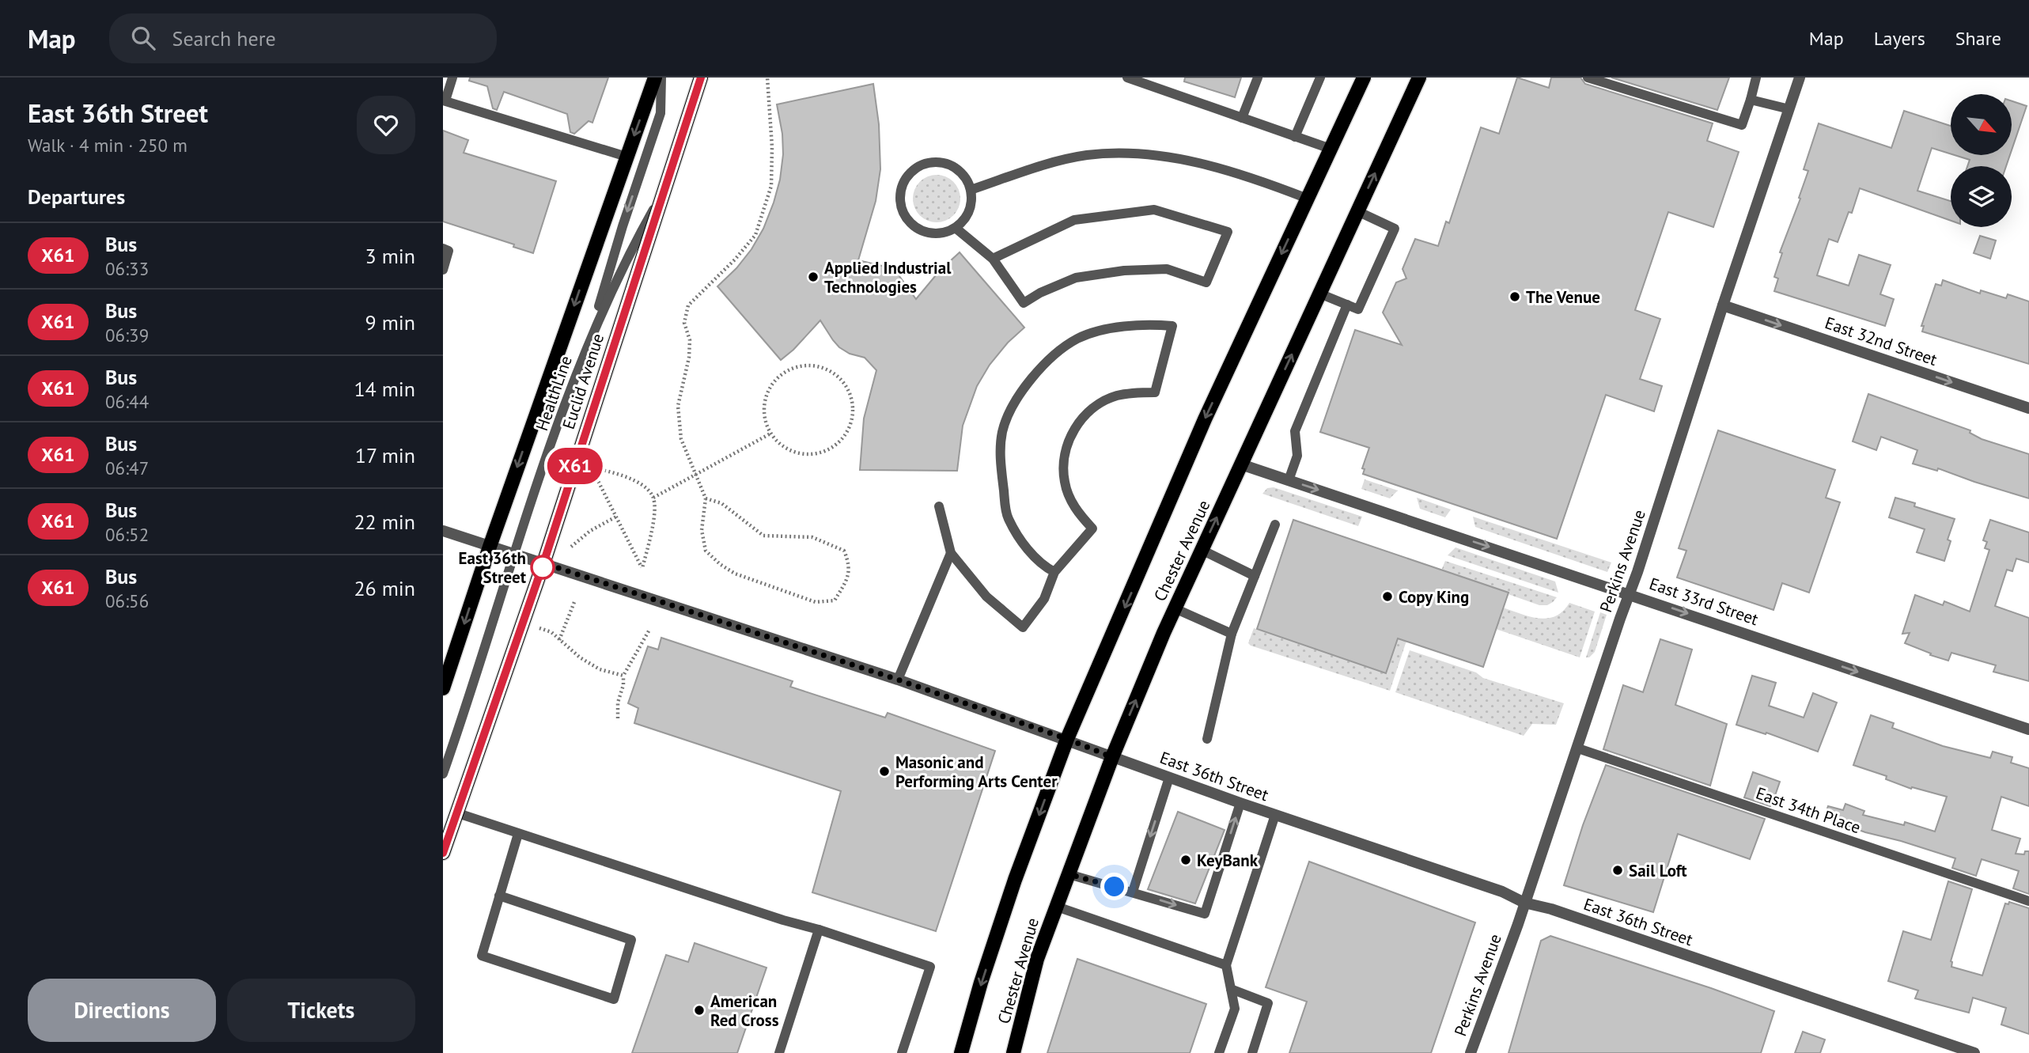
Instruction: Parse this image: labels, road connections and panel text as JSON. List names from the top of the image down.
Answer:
{
  "streets": {
    "main road": ["Euclid Avenue", "Chester Avenue"],
    "street": [
      "East 32nd Street",
      "Perkins Avenue",
      "East 33rd Street",
      "East 36th Street"
    ],
    "lane": ["HealthLine", "East 34th Place"]
  },
  "crossings": [
    ["East 32nd Street", "Perkins Avenue"],
    ["Euclid Avenue", "HealthLine"],
    ["Euclid Avenue", "East 36th Street"],
    ["HealthLine", "East 36th Street"],
    ["Chester Avenue", "East 33rd Street"],
    ["Chester Avenue", "East 36th Street"],
    ["Perkins Avenue", "East 33rd Street"],
    ["Perkins Avenue", "East 36th Street"],
    ["Perkins Avenue", "East 34th Place"]
  ],
  "one_way": ["East 32nd Street", "East 33rd Street"],
  "places": [
    "Applied Industrial Technologies",
    "The Venue",
    "East 36th Street",
    "Copy King",
    "Masonic and Performing Arts Center",
    "KeyBank",
    "Sail Loft",
    "American Red Cross"
  ],
  "lines": ["bus line X61"],
  "north": "bottom right",
  "page": {
    "header": "Map",
    "search": "Search here",
    "nav": ["Map", "Layers", "Share"],
    "heading": [
      ["East 36th Street", "Walk · 4 min · 250 m"],
      "Departures"
    ],
    "on_map": "X61",
    "list": [
      {
        "mark": "X61",
        "name": "Bus",
        "note": "06:33",
        "value": "3 min"
      },
      {
        "mark": "X61",
        "name": "Bus",
        "note": "06:39",
        "value": "9 min"
      },
      {
        "mark": "X61",
        "name": "Bus",
        "note": "06:44",
        "value": "14 min"
      },
      {
        "mark": "X61",
        "name": "Bus",
        "note": "06:47",
        "value": "17 min"
      },
      {
        "mark": "X61",
        "name": "Bus",
        "note": "06:52",
        "value": "22 min"
      },
      {
        "mark": "X61",
        "name": "Bus",
        "note": "06:56",
        "value": "26 min"
      }
    ],
    "buttons": ["Directions", "Tickets"]
  }
}
